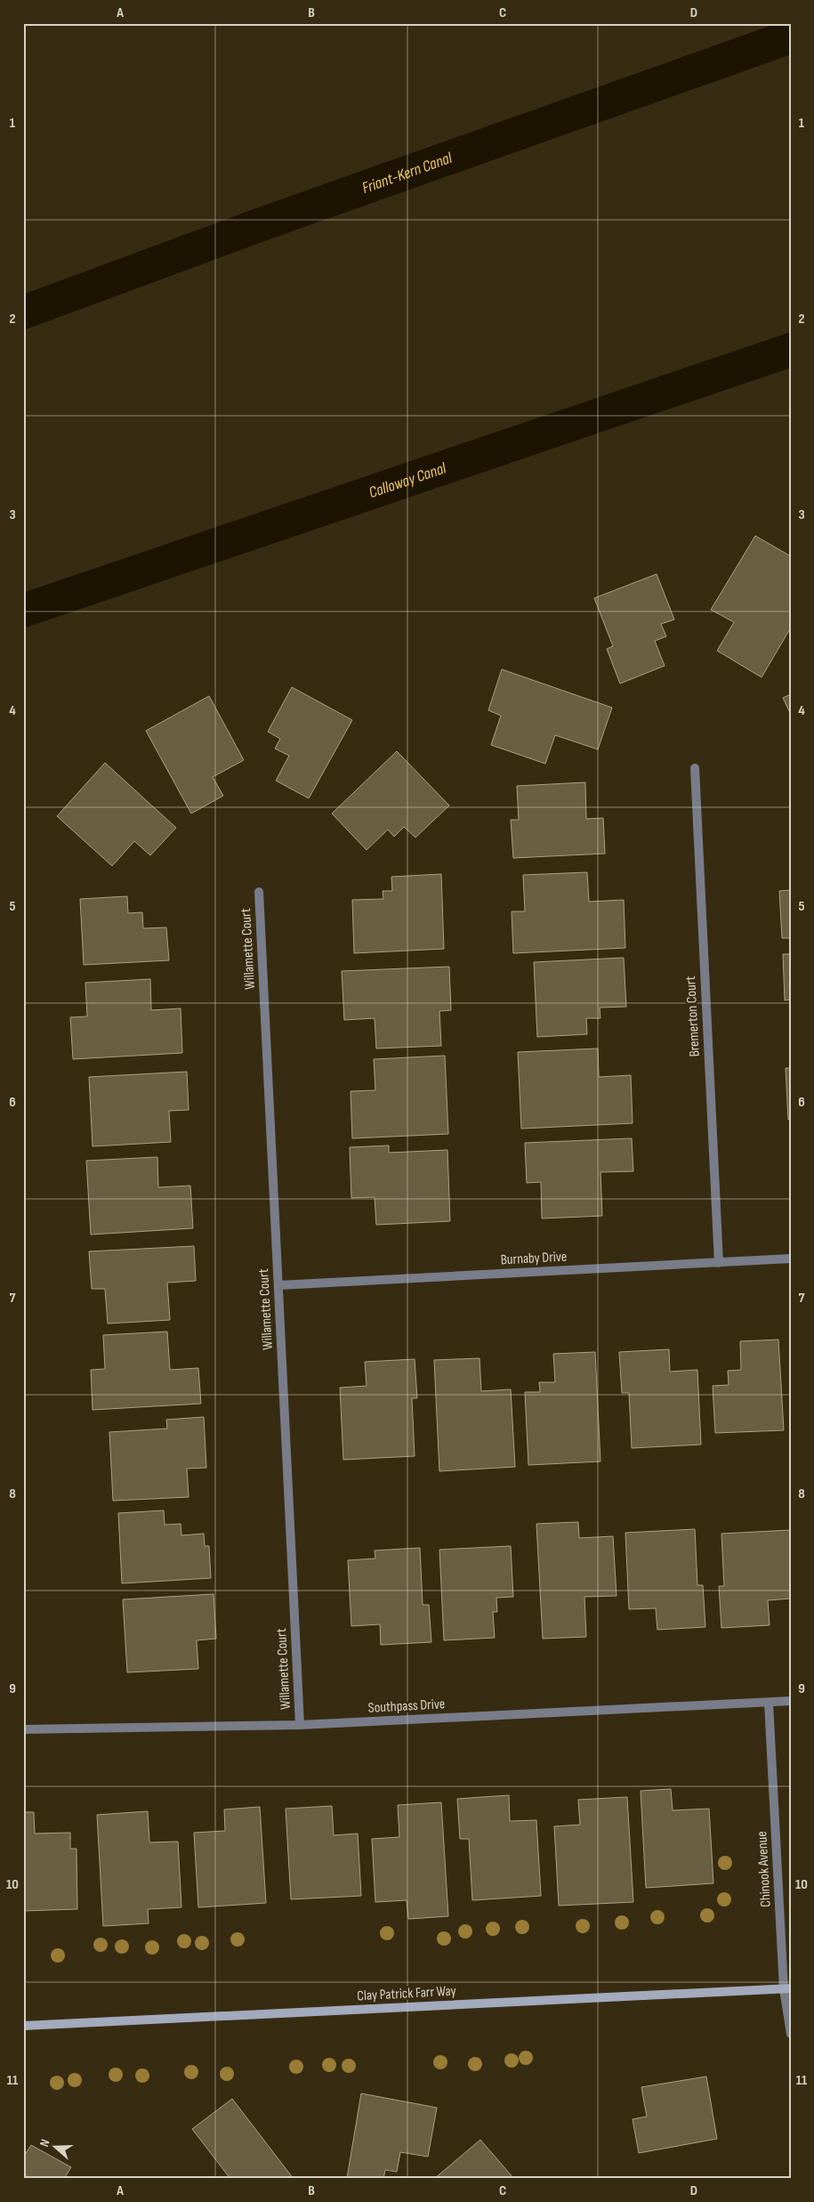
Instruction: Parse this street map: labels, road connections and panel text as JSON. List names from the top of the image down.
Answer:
{
  "streets": {
    "street": [
      "Willamette Court",
      "Bremerton Court",
      "Burnaby Drive",
      "Southpass Drive",
      "Chinook Avenue",
      "Clay Patrick Farr Way"
    ]
  },
  "crossings": [
    ["Willamette Court", "Burnaby Drive"],
    ["Willamette Court", "Southpass Drive"],
    ["Bremerton Court", "Burnaby Drive"],
    ["Southpass Drive", "Chinook Avenue"],
    ["Chinook Avenue", "Clay Patrick Farr Way"]
  ],
  "water": ["Friant-Kern Canal", "Calloway Canal"],
  "north": "left",
  "grid": {
    "columns": [
      "A",
      "B",
      "C",
      "D"
    ],
    "rows": [
      "1",
      "2",
      "3",
      "4",
      "5",
      "6",
      "7",
      "8",
      "9",
      "10",
      "11"
    ]
  }
}
